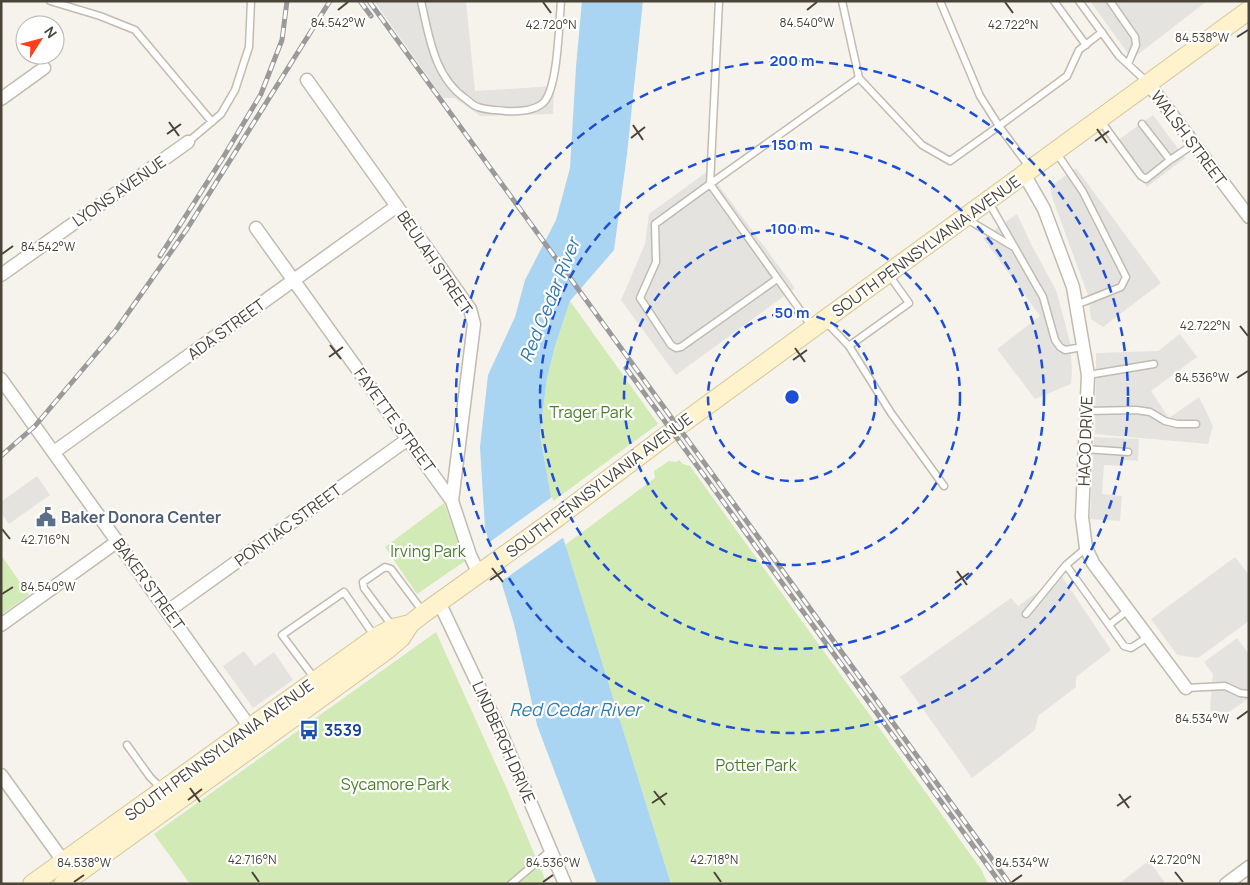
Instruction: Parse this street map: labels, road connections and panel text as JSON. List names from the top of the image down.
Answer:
{
  "streets": {
    "main road": ["SOUTH PENNSYLVANIA AVENUE"],
    "street": [
      "WALSH STREET",
      "LYONS AVENUE",
      "BEULAH STREET",
      "ADA STREET",
      "FAYETTE STREET",
      "HACO DRIVE",
      "PONTIAC STREET",
      "BAKER STREET",
      "LINDBERGH DRIVE"
    ]
  },
  "crossings": [
    ["WALSH STREET", "SOUTH PENNSYLVANIA AVENUE"],
    ["SOUTH PENNSYLVANIA AVENUE", "FAYETTE STREET"],
    ["SOUTH PENNSYLVANIA AVENUE", "HACO DRIVE"],
    ["SOUTH PENNSYLVANIA AVENUE", "BAKER STREET"],
    ["SOUTH PENNSYLVANIA AVENUE", "LINDBERGH DRIVE"],
    ["BEULAH STREET", "ADA STREET"],
    ["BEULAH STREET", "FAYETTE STREET"],
    ["ADA STREET", "FAYETTE STREET"],
    ["ADA STREET", "BAKER STREET"],
    ["FAYETTE STREET", "PONTIAC STREET"],
    ["PONTIAC STREET", "BAKER STREET"]
  ],
  "water": ["Red Cedar River"],
  "parks": [
    "Trager Park",
    "Irving Park",
    "Potter Park",
    "Sycamore Park"
  ],
  "places": {
    "public building": ["Baker Donora Center"],
    "bus stop": ["3539"]
  },
  "north": "top right",
  "coordinates": [
    "84.540°W",
    "84.542°W",
    "42.720°N",
    "42.722°N",
    "84.538°W",
    "84.536°W",
    "42.716°N",
    "84.534°W",
    "42.718°N"
  ],
  "rings": [
    "200 m",
    "150 m",
    "100 m",
    "50 m"
  ]
}
